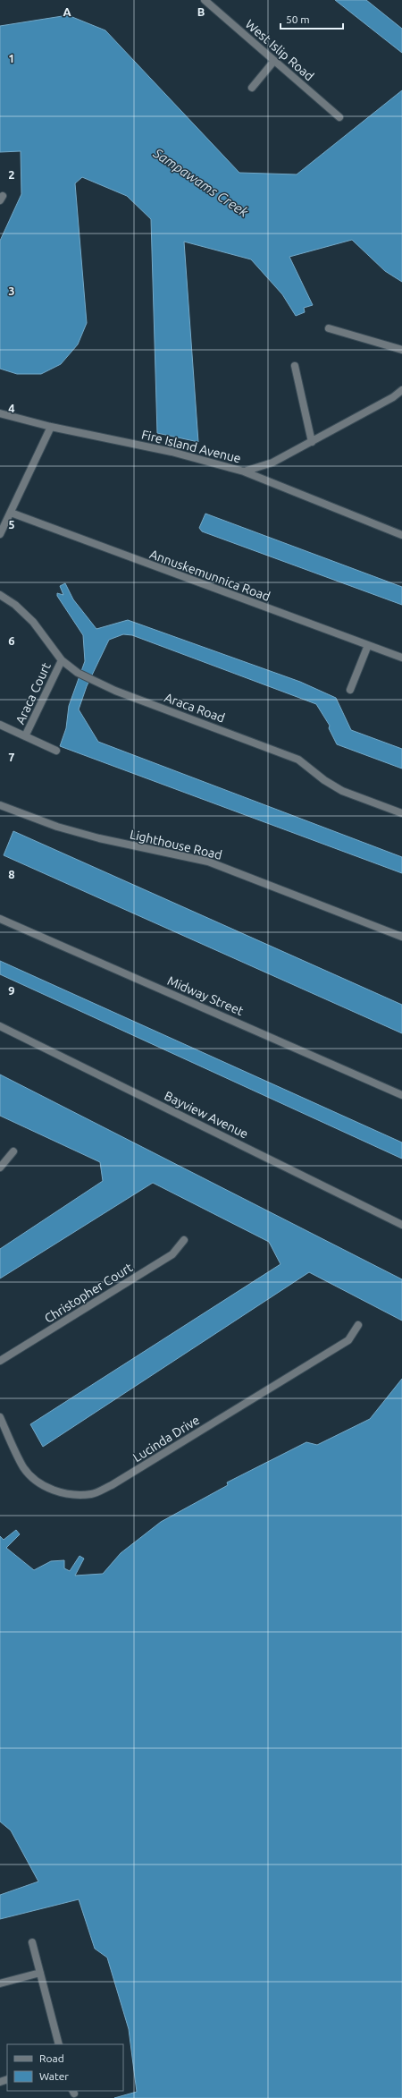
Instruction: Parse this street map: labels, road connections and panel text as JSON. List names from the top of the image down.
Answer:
{
  "streets": {
    "street": [
      "West Islip Road",
      "Fire Island Avenue",
      "Annuskemunnica Road",
      "Araca Court",
      "Araca Road",
      "Lighthouse Road",
      "Midway Street",
      "Bayview Avenue",
      "Christopher Court",
      "Lucinda Drive"
    ]
  },
  "crossings": [
    ["Araca Court", "Araca Road"]
  ],
  "water": ["Sampawams Creek"],
  "legend": ["Road", "Water"],
  "scale_bar": "50 m",
  "grid": {
    "columns": ["A", "B"],
    "rows": [
      "1",
      "2",
      "3",
      "4",
      "5",
      "6",
      "7",
      "8",
      "9"
    ]
  }
}
